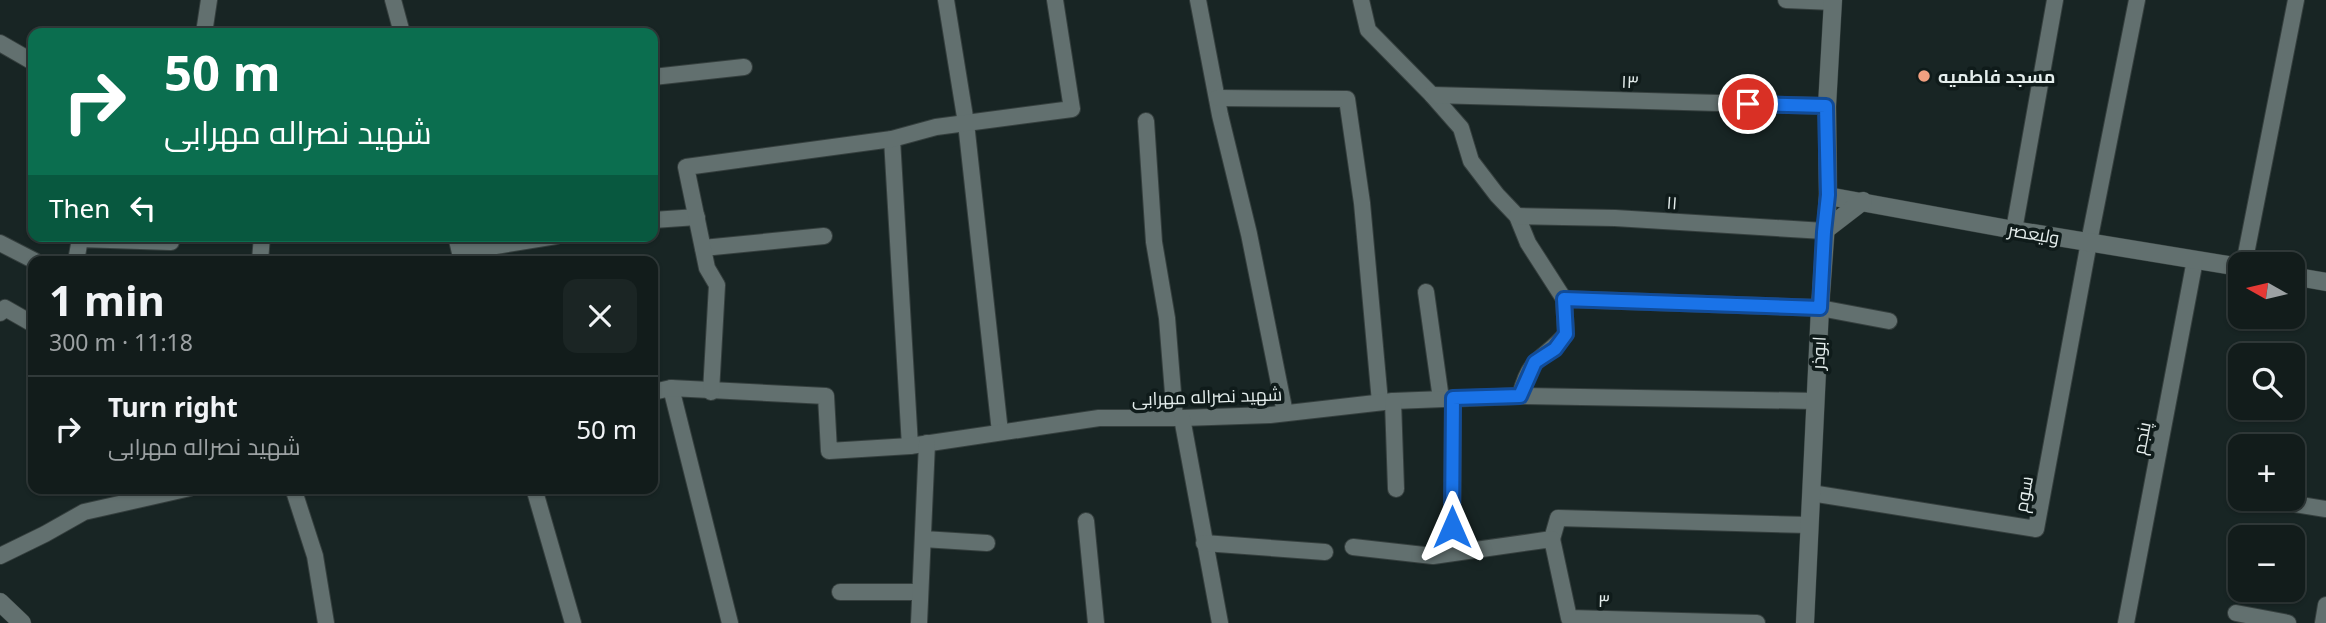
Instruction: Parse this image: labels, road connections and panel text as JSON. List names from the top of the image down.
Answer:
{
  "streets": {
    "main road": ["ولیعصر", "ابوذر"],
    "street": [
      "۱۳",
      "۱۱",
      "شهید نصراله مهرابی",
      "پنجم",
      "سوم",
      "۳"
    ]
  },
  "crossings": [
    ["۱۳", "ابوذر"],
    ["۱۱", "ابوذر"],
    ["ولیعصر", "ابوذر"],
    ["ولیعصر", "پنجم"],
    ["ولیعصر", "سوم"],
    ["ابوذر", "شهید نصراله مهرابی"],
    ["ابوذر", "سوم"]
  ],
  "places": ["مسجد فاطمیه"],
  "north": "left",
  "page": {
    "turn": ["50 m", "شهید نصراله مهرابی"],
    "then": "Then",
    "map_buttons": ["+", "−"],
    "heading": ["1 min", "300 m · 11:18"],
    "list": [
      {
        "name": "Turn right",
        "note": "شهید نصراله مهرابی",
        "value": "50 m"
      }
    ]
  }
}
